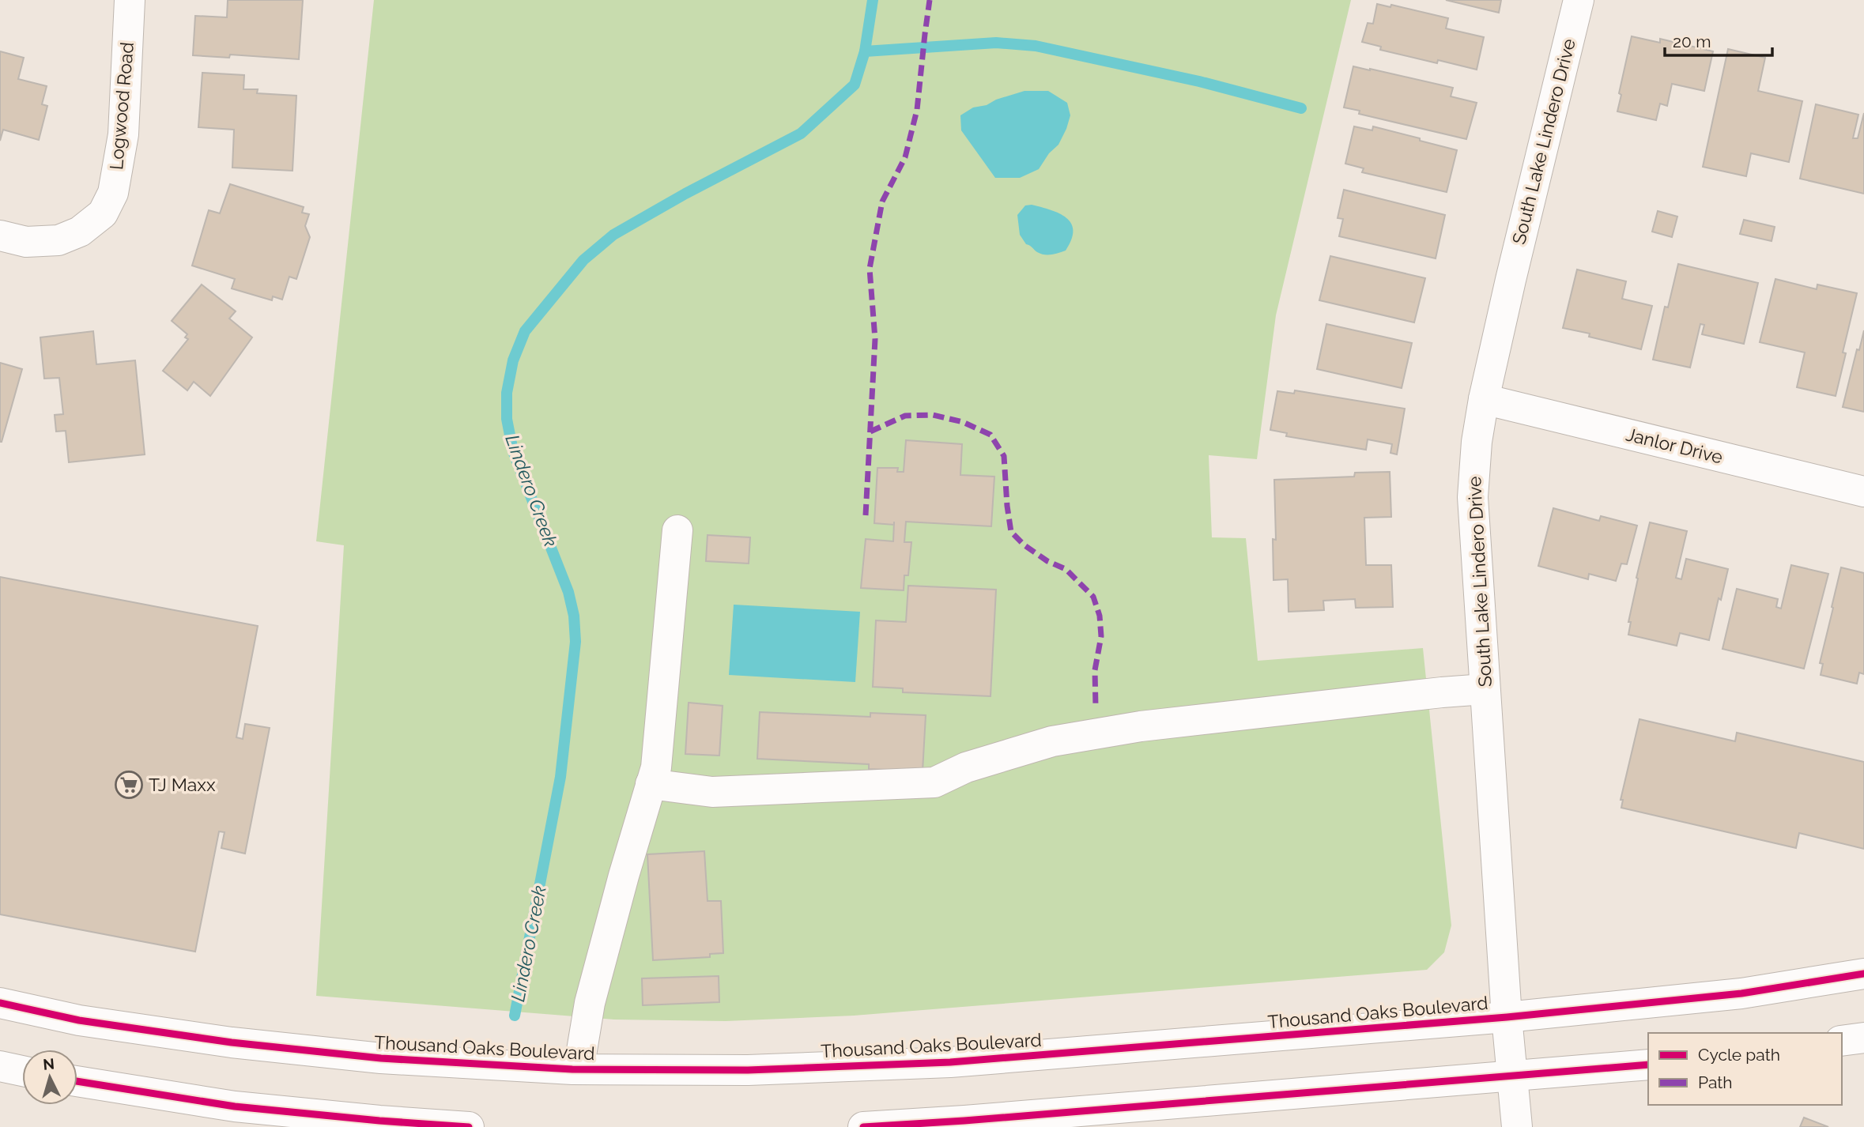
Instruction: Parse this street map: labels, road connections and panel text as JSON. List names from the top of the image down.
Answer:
{
  "streets": {
    "main road": [
      "Logwood Road",
      "South Lake Lindero Drive",
      "Janlor Drive",
      "Thousand Oaks Boulevard"
    ]
  },
  "crossings": [
    ["South Lake Lindero Drive", "Janlor Drive"],
    ["South Lake Lindero Drive", "Thousand Oaks Boulevard"]
  ],
  "water": ["Lindero Creek"],
  "places": {
    "supermarket": ["TJ Maxx"]
  },
  "legend": ["Cycle path", "Path"],
  "scale_bar": "20 m",
  "north": "top"
}
